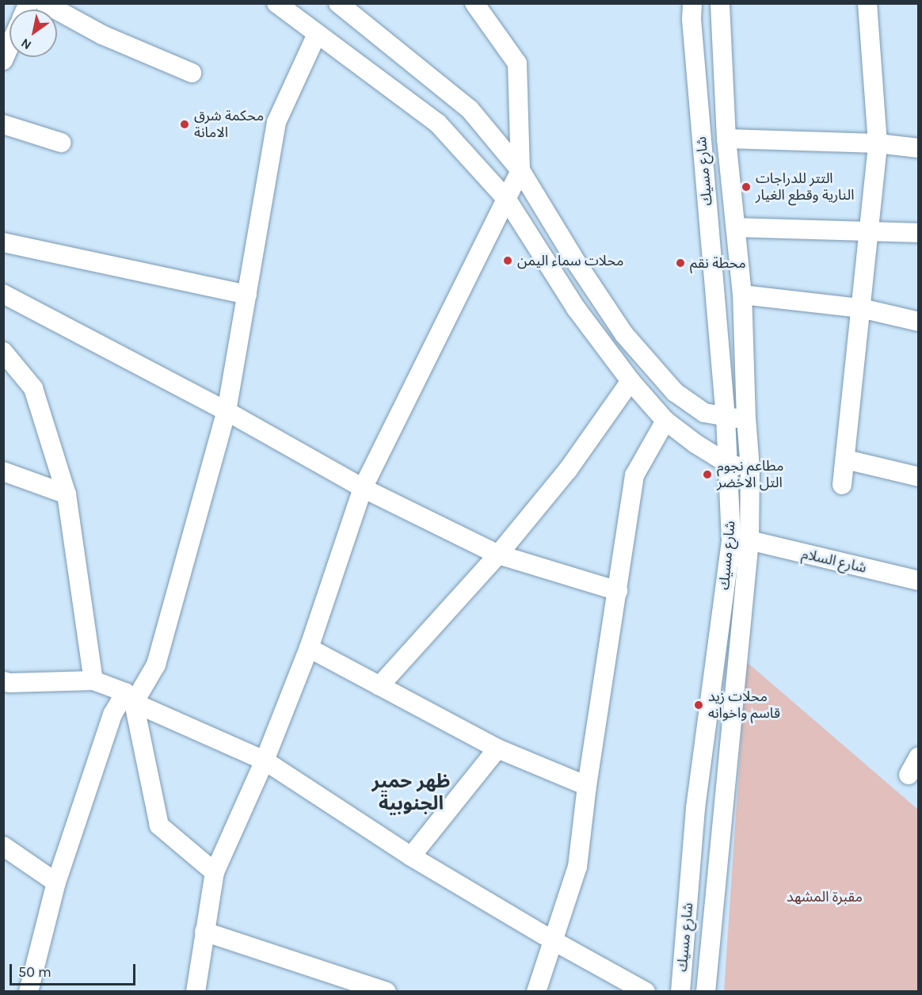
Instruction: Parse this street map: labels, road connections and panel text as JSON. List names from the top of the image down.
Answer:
{
  "streets": {
    "street": ["شارع مسيك", "شارع السلام"]
  },
  "crossings": [
    ["شارع مسيك", "شارع السلام"]
  ],
  "districts": ["ظهر حمير الجنوبية"],
  "parks": ["مقبرة المشهد"],
  "places": [
    "محكمة شرق الامانة",
    "التتر للدراجات النارية وقطع الغيار",
    "محلات سماء اليمن",
    "محطة نقم",
    "مطاعم نجوم التل الاخضر",
    "محلات زيد قاسم واخوانه"
  ],
  "scale_bar": "50 m",
  "north": "bottom left"
}
